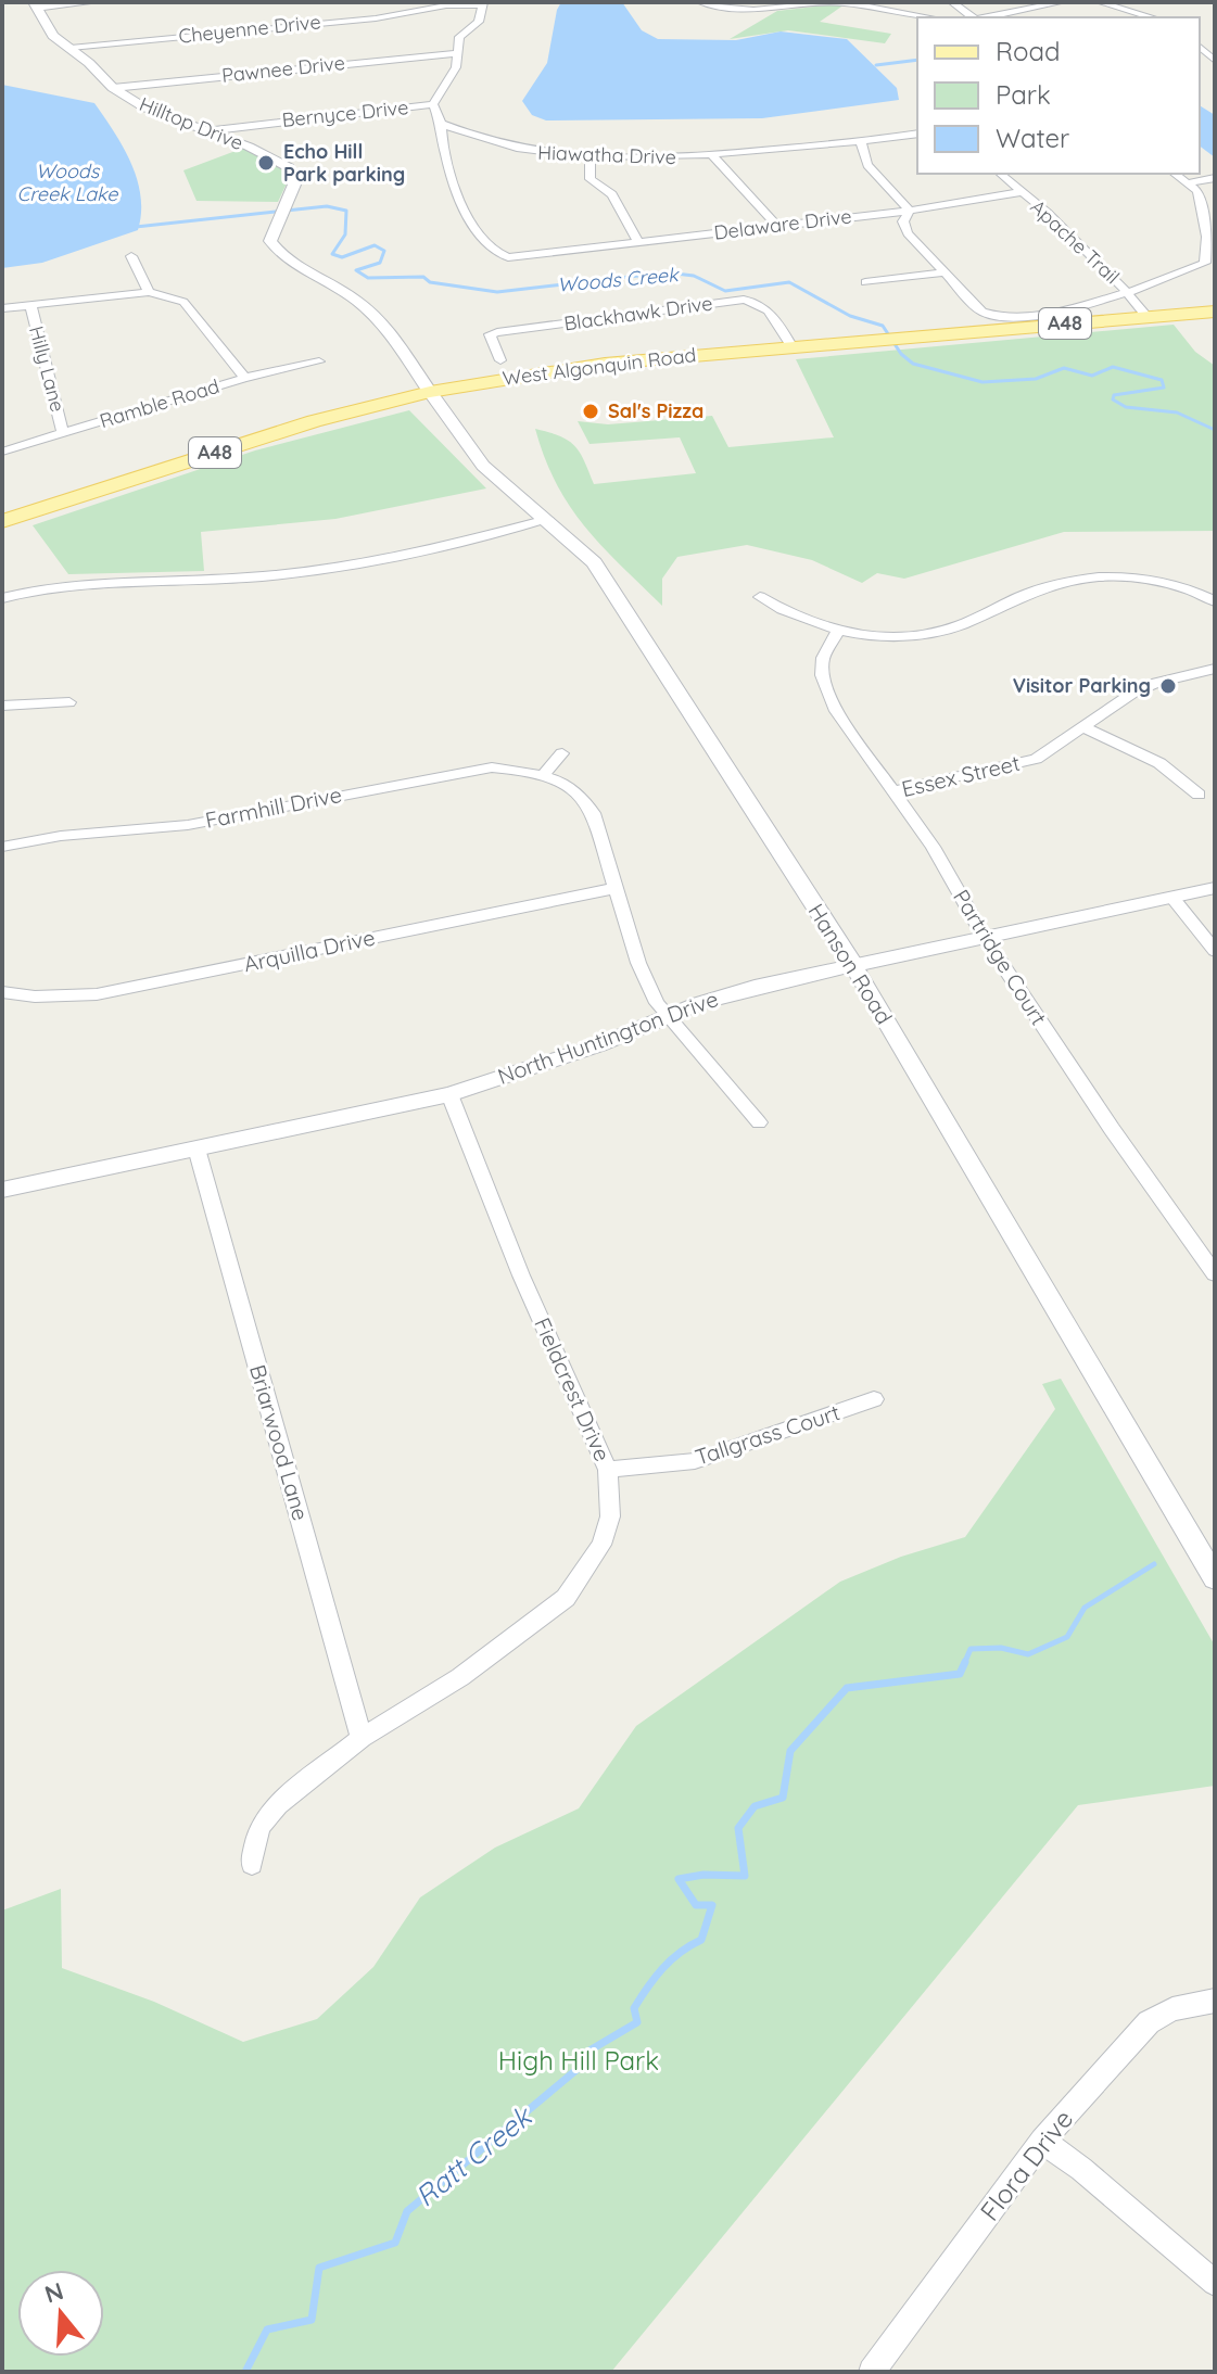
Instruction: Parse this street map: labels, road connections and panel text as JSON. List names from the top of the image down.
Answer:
{
  "streets": {
    "main road": ["A48", "West Algonquin Road", "Hanson Road"],
    "street": [
      "Cheyenne Drive",
      "Pawnee Drive",
      "Bernyce Drive",
      "Hilltop Drive",
      "Hiawatha Drive",
      "Delaware Drive",
      "Apache Trail",
      "Blackhawk Drive",
      "Hilly Lane",
      "Ramble Road",
      "Essex Street",
      "Farmhill Drive",
      "Arquilla Drive",
      "Partridge Court",
      "North Huntington Drive",
      "Fieldcrest Drive",
      "Tallgrass Court",
      "Briarwood Lane",
      "Flora Drive"
    ]
  },
  "crossings": [
    ["Cheyenne Drive", "Hilltop Drive"],
    ["Pawnee Drive", "Hilltop Drive"],
    ["Bernyce Drive", "Hilltop Drive"],
    ["Hilltop Drive", "West Algonquin Road"],
    ["Hilltop Drive", "Hanson Road"],
    ["Hiawatha Drive", "Delaware Drive"],
    ["Delaware Drive", "Apache Trail"],
    ["Apache Trail", "West Algonquin Road"],
    ["Blackhawk Drive", "West Algonquin Road"],
    ["West Algonquin Road", "Hanson Road"],
    ["Hilly Lane", "Ramble Road"],
    ["Essex Street", "Partridge Court"],
    ["Farmhill Drive", "Arquilla Drive"],
    ["Farmhill Drive", "North Huntington Drive"],
    ["Partridge Court", "North Huntington Drive"],
    ["Hanson Road", "North Huntington Drive"],
    ["North Huntington Drive", "Fieldcrest Drive"],
    ["North Huntington Drive", "Briarwood Lane"],
    ["Fieldcrest Drive", "Tallgrass Court"],
    ["Fieldcrest Drive", "Briarwood Lane"]
  ],
  "water": ["Woods Creek Lake", "Woods Creek", "Ratt Creek"],
  "parks": ["High Hill Park"],
  "places": ["Echo Hill Park parking", "Sal's Pizza", "Visitor Parking"],
  "legend": ["Road", "Park", "Water"],
  "north": "top"
}
